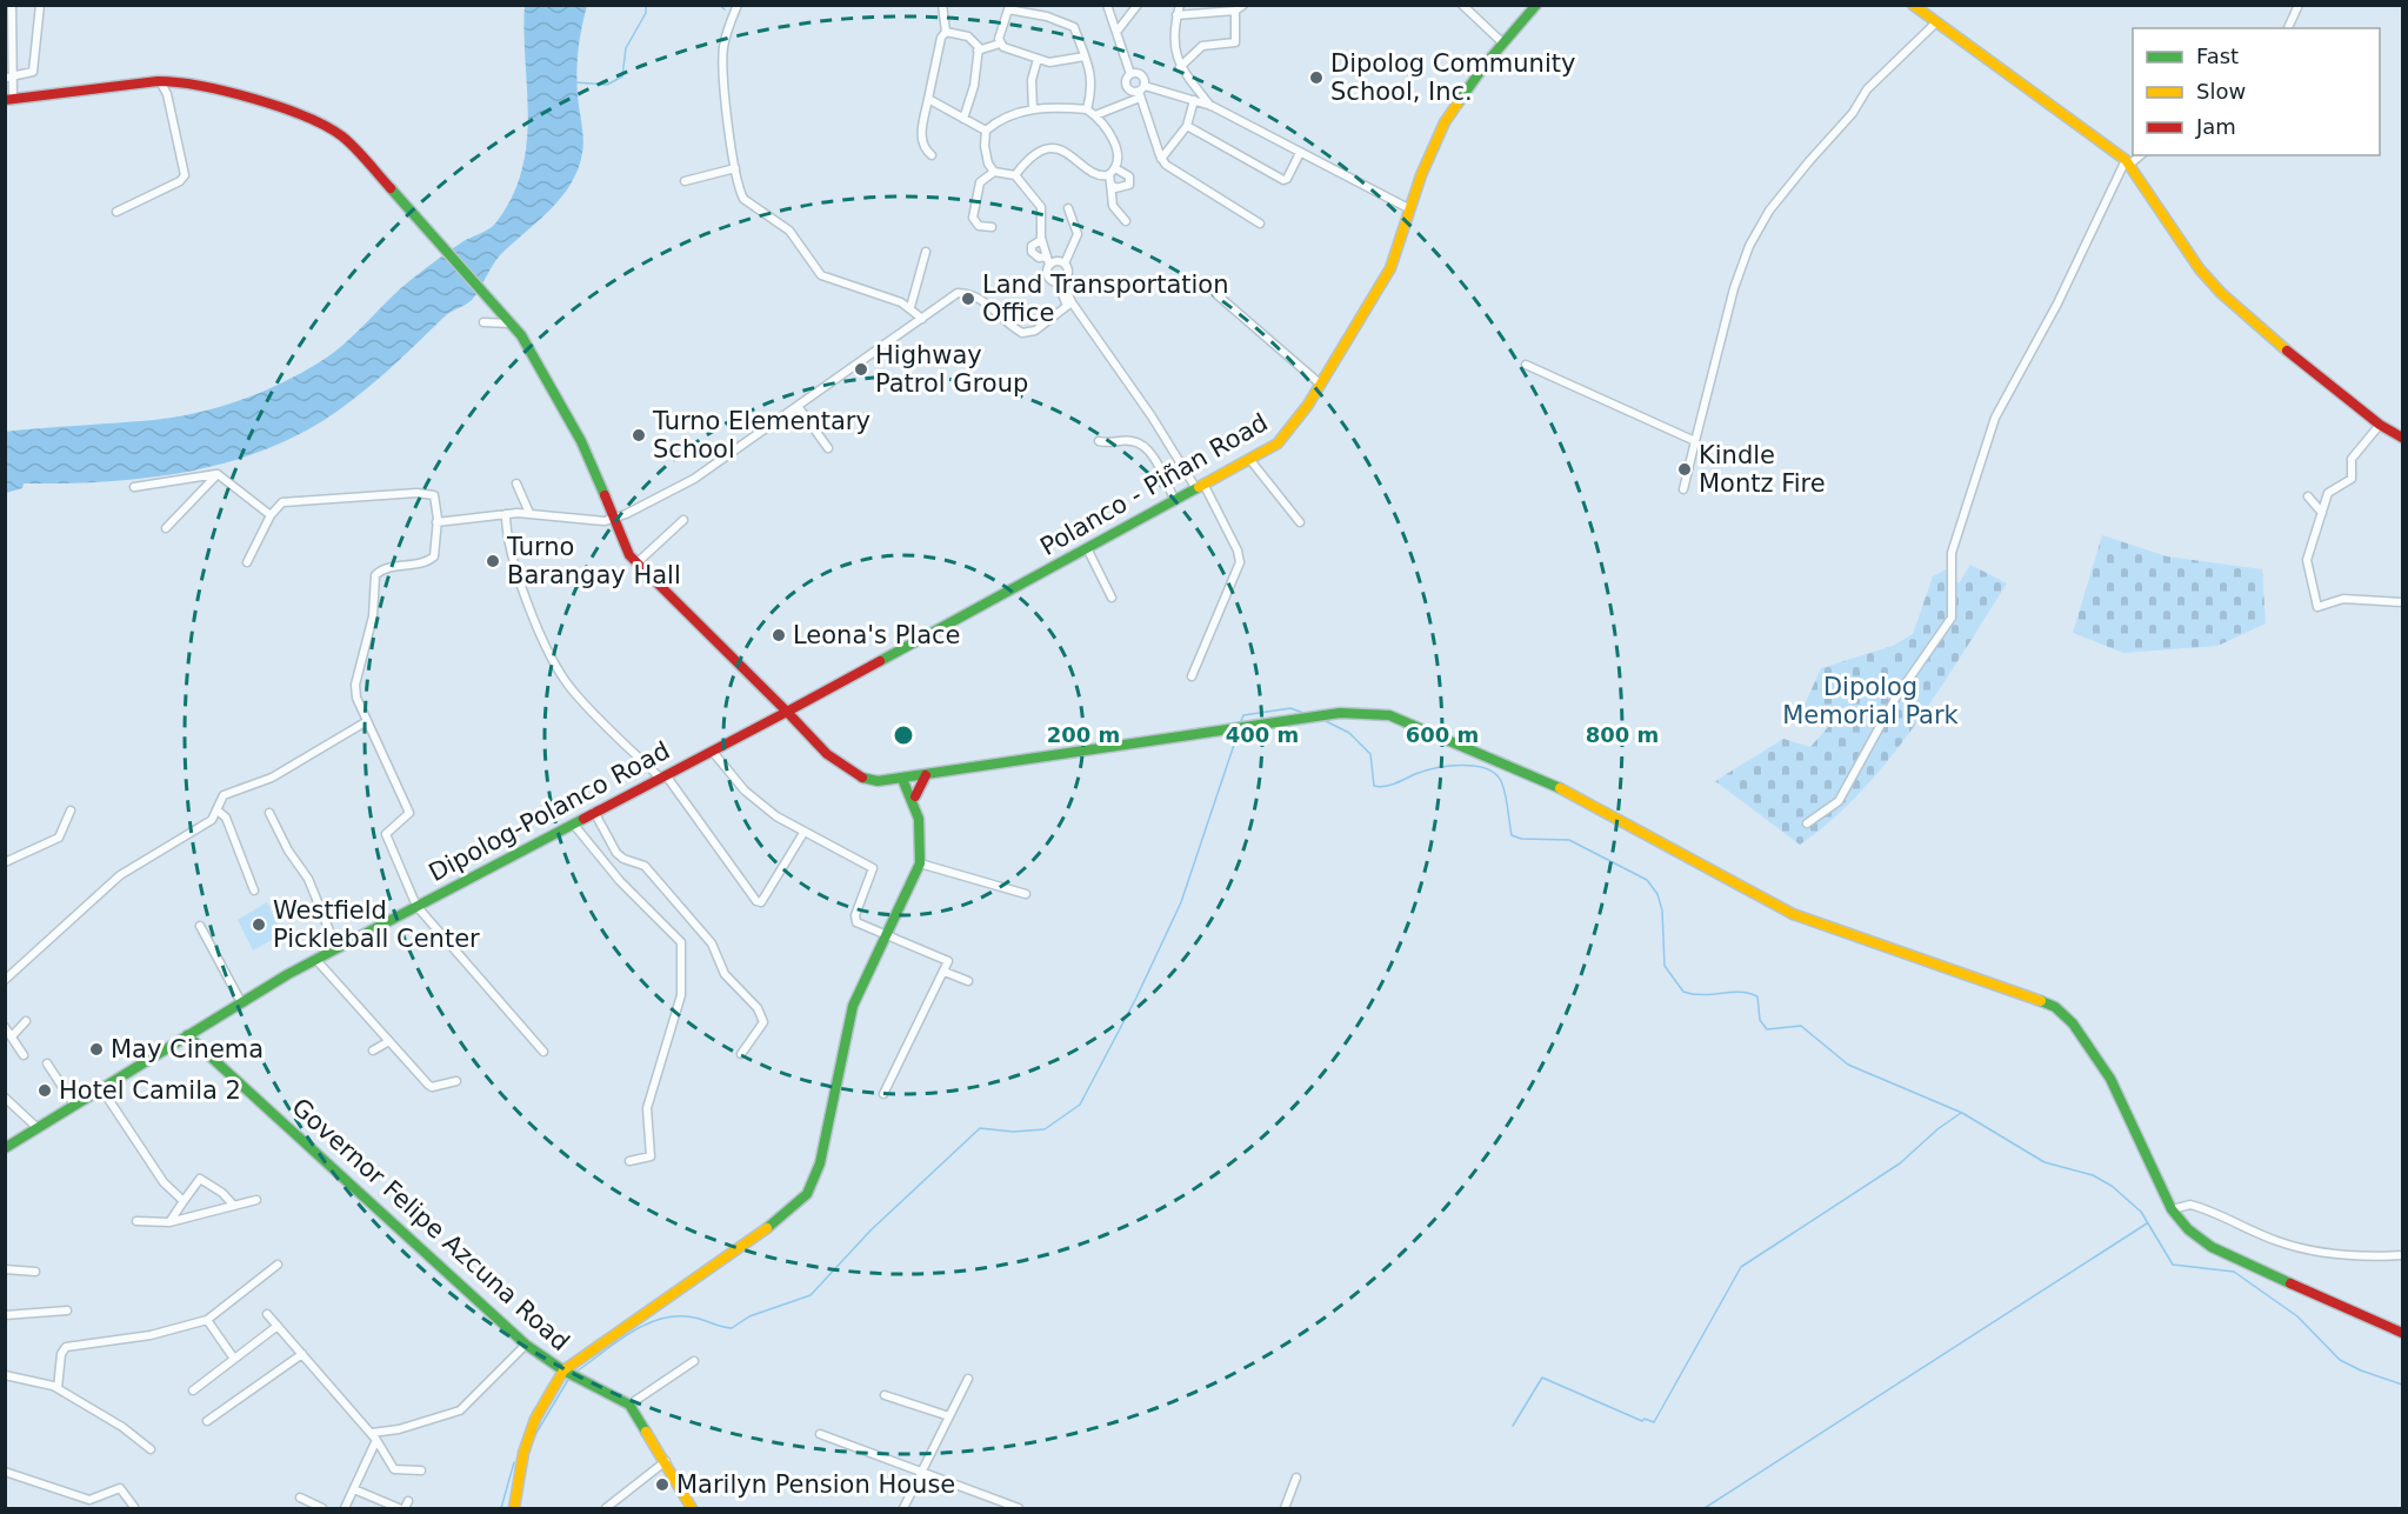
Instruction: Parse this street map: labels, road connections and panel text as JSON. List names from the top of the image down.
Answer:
{
  "streets": {
    "main road": ["Polanco - Piñan Road", "Dipolog-Polanco Road", "Governor Felipe Azcuna Road"]
  },
  "crossings": [
    ["Polanco - Piñan Road", "Dipolog-Polanco Road"],
    ["Dipolog-Polanco Road", "Governor Felipe Azcuna Road"]
  ],
  "parks": ["Dipolog Memorial Park"],
  "places": [
    "Dipolog Community School, Inc.",
    "Land Transportation Office",
    "Highway Patrol Group",
    "Turno Elementary School",
    "Kindle Montz Fire",
    "Turno Barangay Hall",
    "Leona's Place",
    "Westfield Pickleball Center",
    "May Cinema",
    "Hotel Camila 2",
    "Marilyn Pension House"
  ],
  "legend": ["Fast", "Slow", "Jam"],
  "rings": [
    "200 m",
    "400 m",
    "600 m",
    "800 m"
  ]
}
